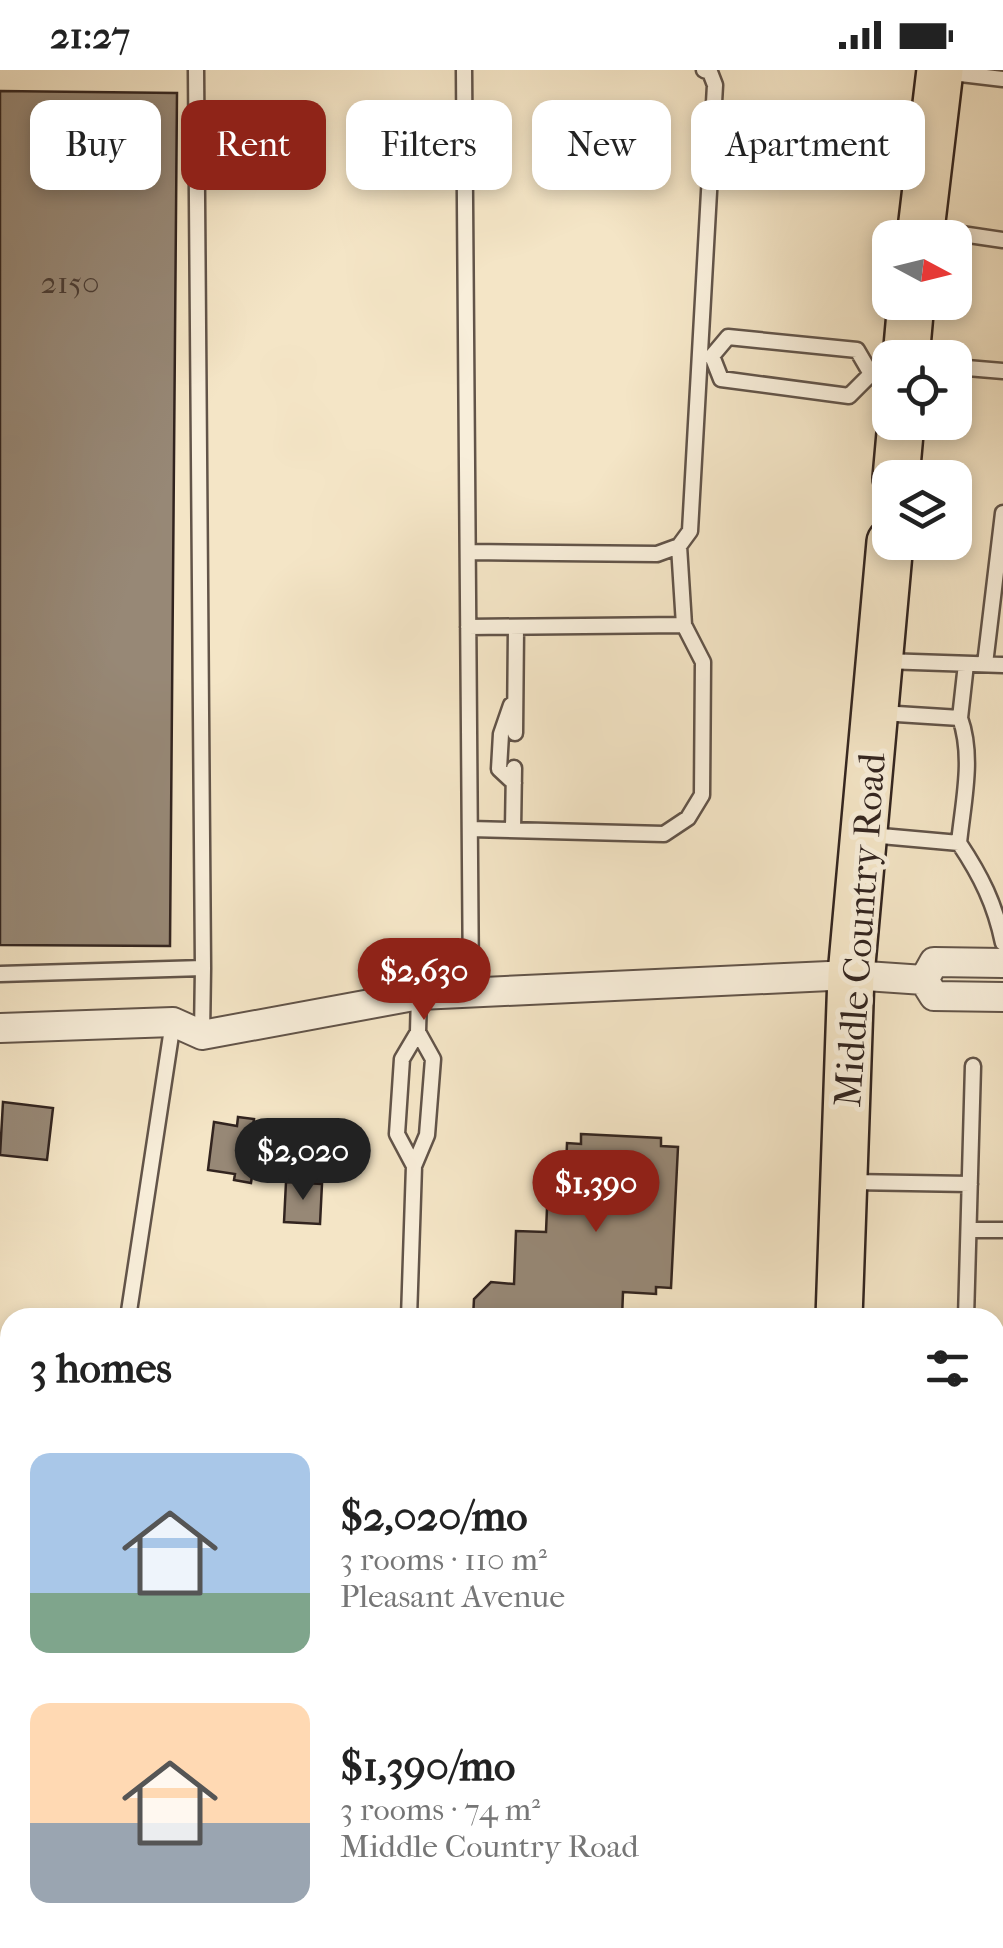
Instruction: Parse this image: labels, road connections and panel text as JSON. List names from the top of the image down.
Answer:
{
  "streets": {
    "main road": ["Middle Country Road"]
  },
  "house_numbers": ["2150"],
  "north": "right",
  "page": {
    "status": "21:27",
    "chip": [
      "Buy",
      "Rent",
      "Filters",
      "New",
      "Apartment"
    ],
    "price": ["$2,630", "$2,020", "$1,390"],
    "heading": "3 homes",
    "list": [
      {
        "name": "$2,020/mo",
        "note": "3 rooms · 110 m² · Pleasant Avenue"
      },
      {
        "name": "$1,390/mo",
        "note": "3 rooms · 74 m² · Middle Country Road"
      }
    ]
  }
}
